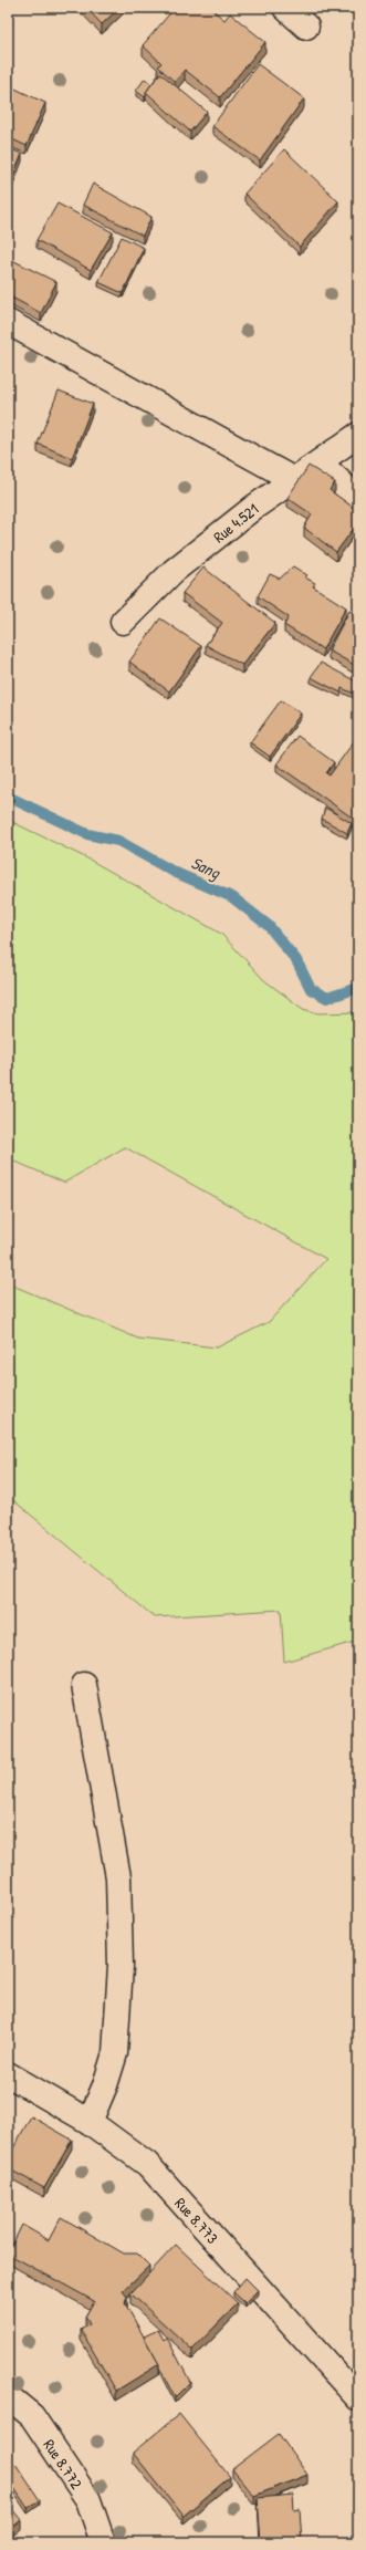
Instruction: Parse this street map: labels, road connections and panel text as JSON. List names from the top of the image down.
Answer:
{
  "streets": {
    "street": ["Rue 4.521", "Rue 8.773", "Rue 8.772"]
  },
  "water": ["Sang"]
}
